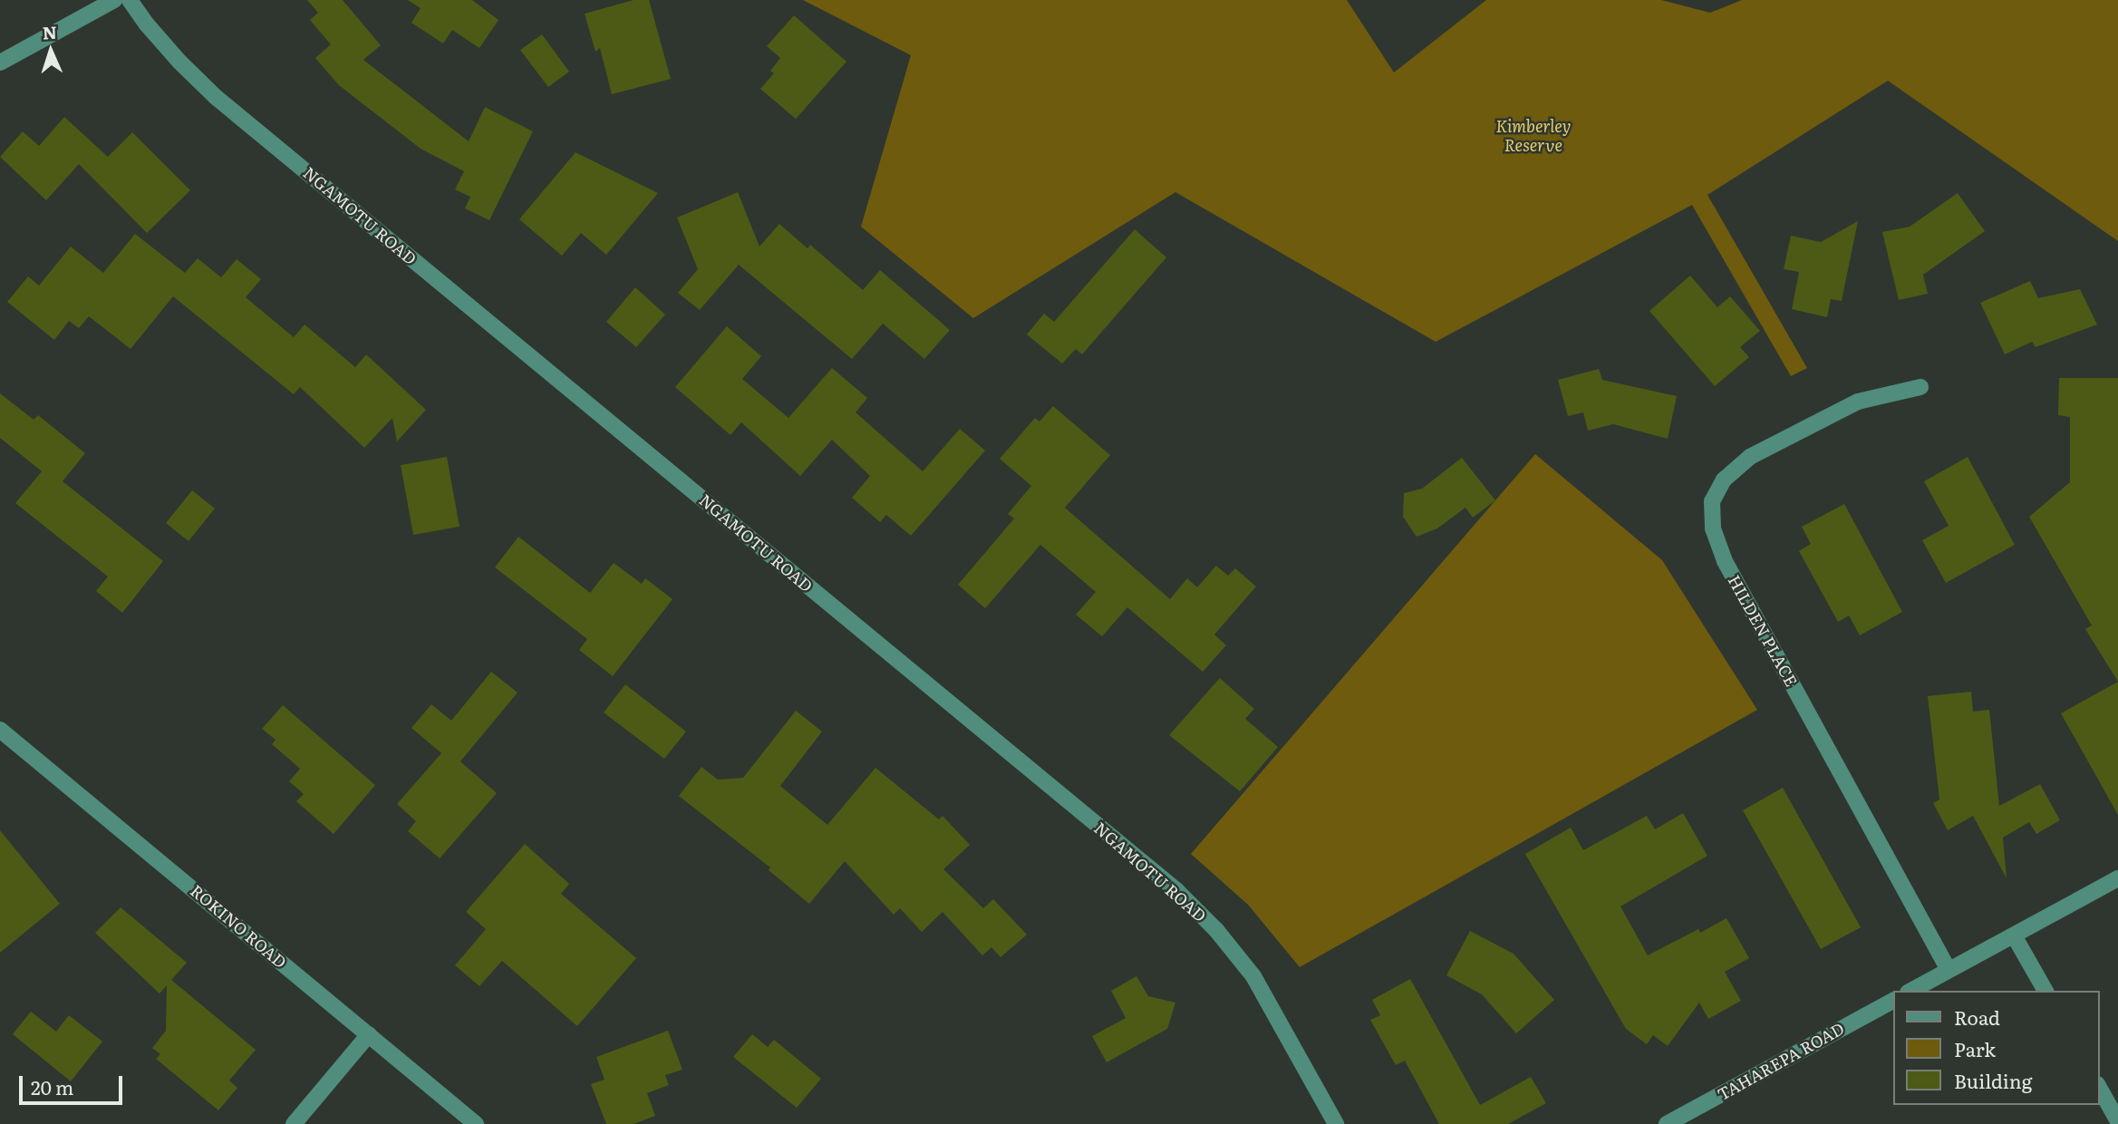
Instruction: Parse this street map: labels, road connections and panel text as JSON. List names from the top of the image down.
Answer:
{
  "streets": {
    "street": [
      "NGAMOTU ROAD",
      "HILDEN PLACE",
      "ROKINO ROAD",
      "TAHAREPA ROAD"
    ]
  },
  "parks": ["Kimberley Reserve"],
  "legend": ["Road", "Park", "Building"],
  "scale_bar": "20 m",
  "north": "top"
}
